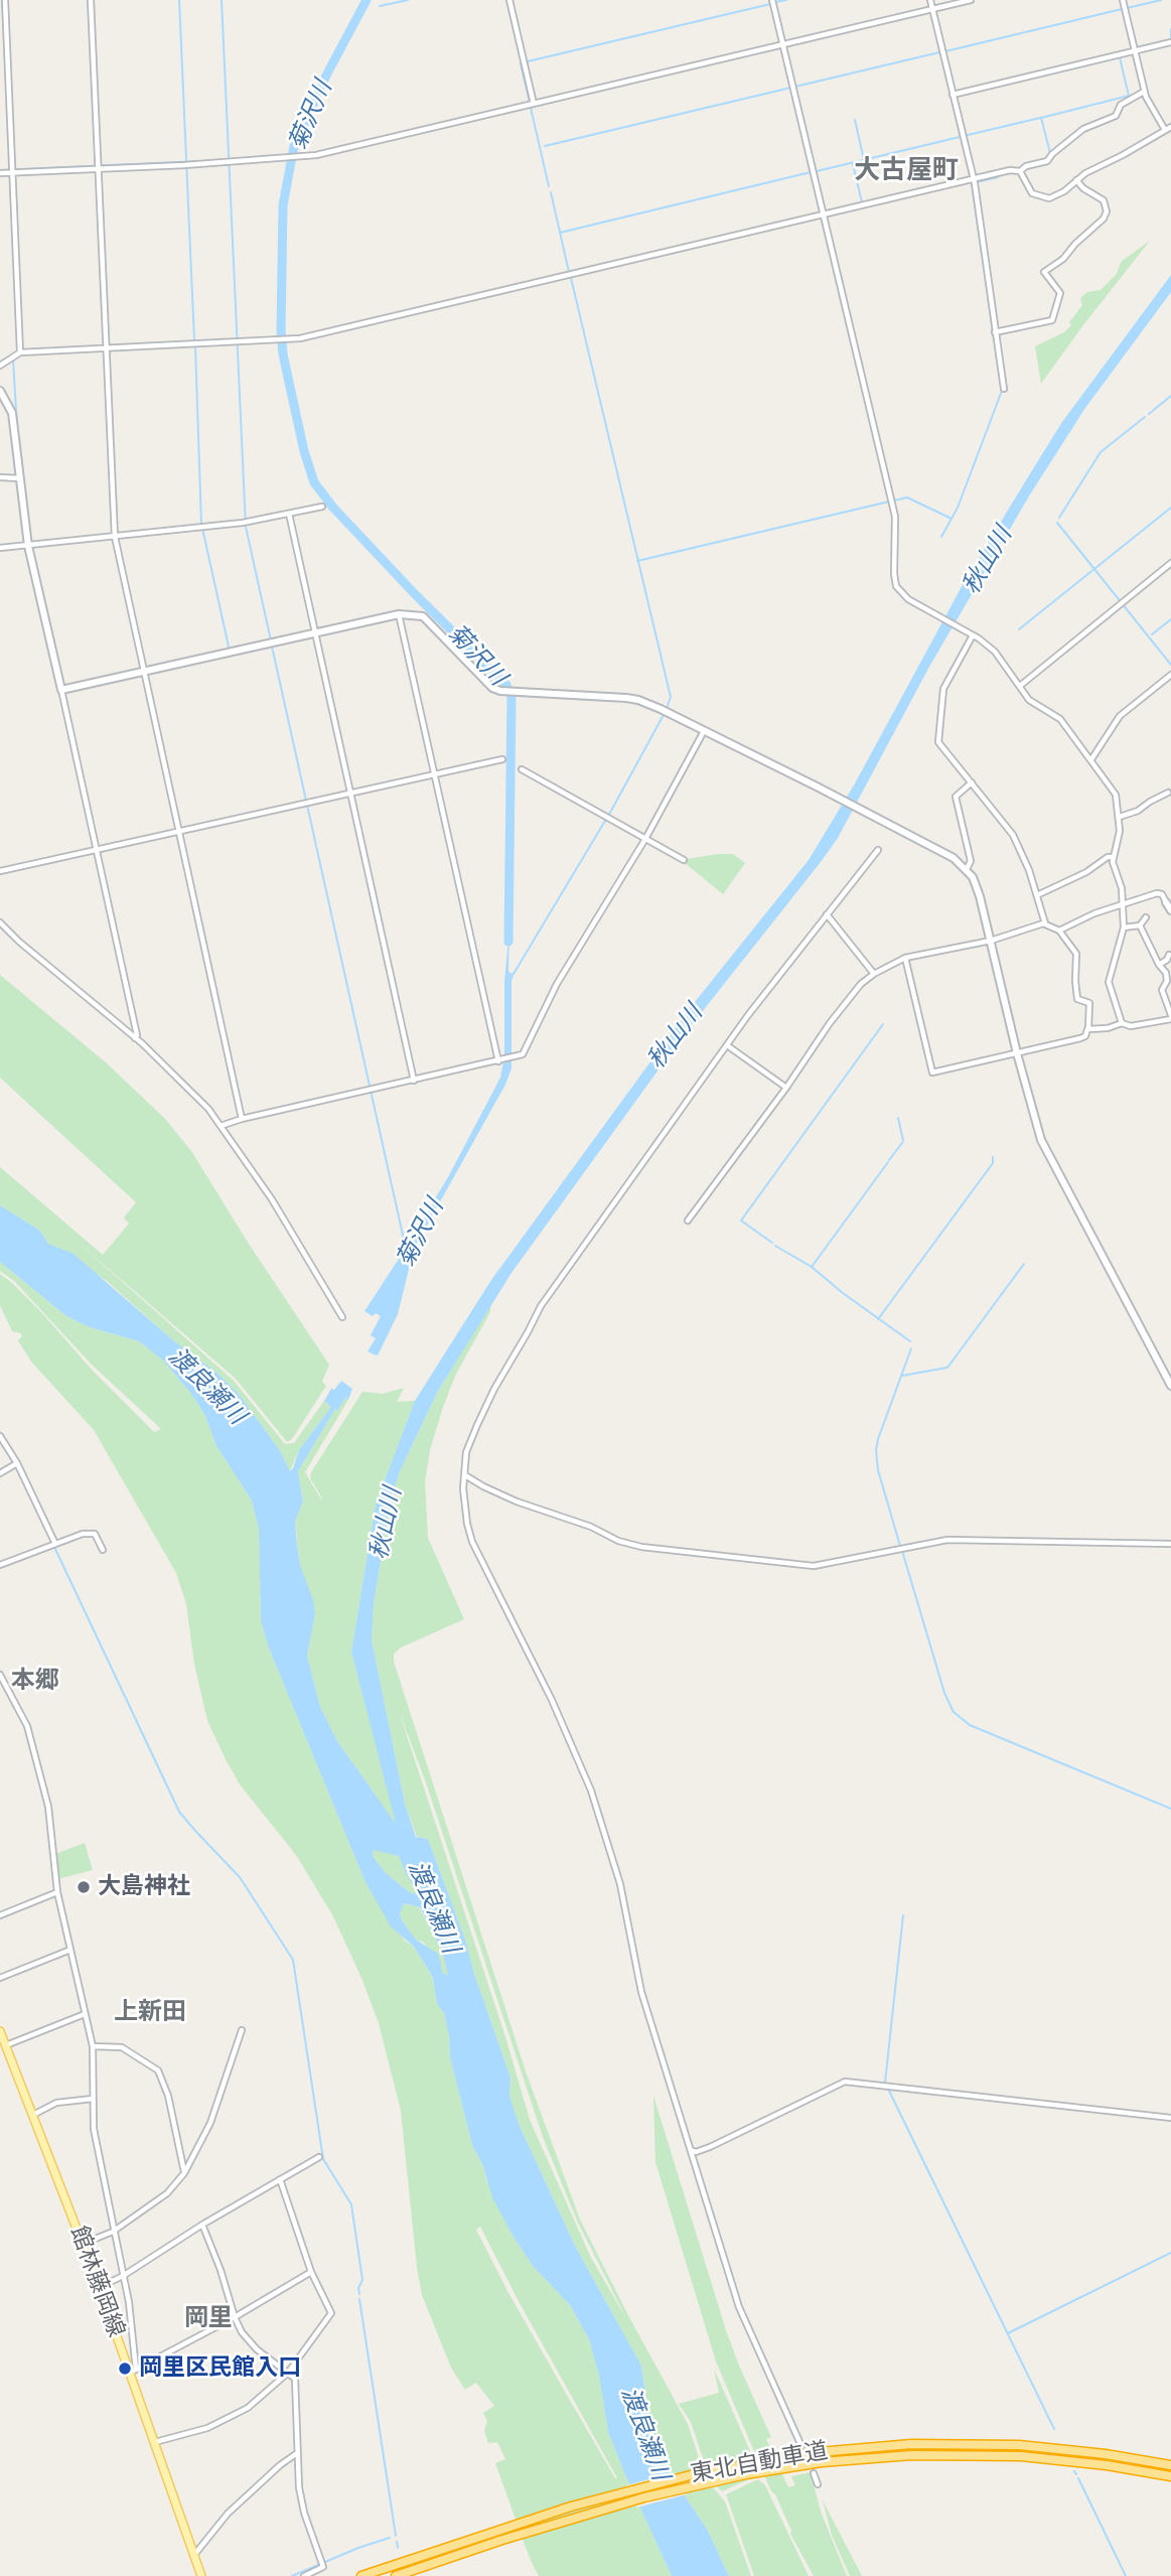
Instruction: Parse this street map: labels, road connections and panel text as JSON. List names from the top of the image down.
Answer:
{
  "streets": {
    "highway": ["東北自動車道"],
    "main road": ["館林藤岡線"]
  },
  "districts": [
    "大古屋町",
    "本郷",
    "上新田",
    "岡里"
  ],
  "water": ["菊沢川", "秋山川", "渡良瀬川"],
  "places": ["大島神社", "岡里区民館入口"]
}
